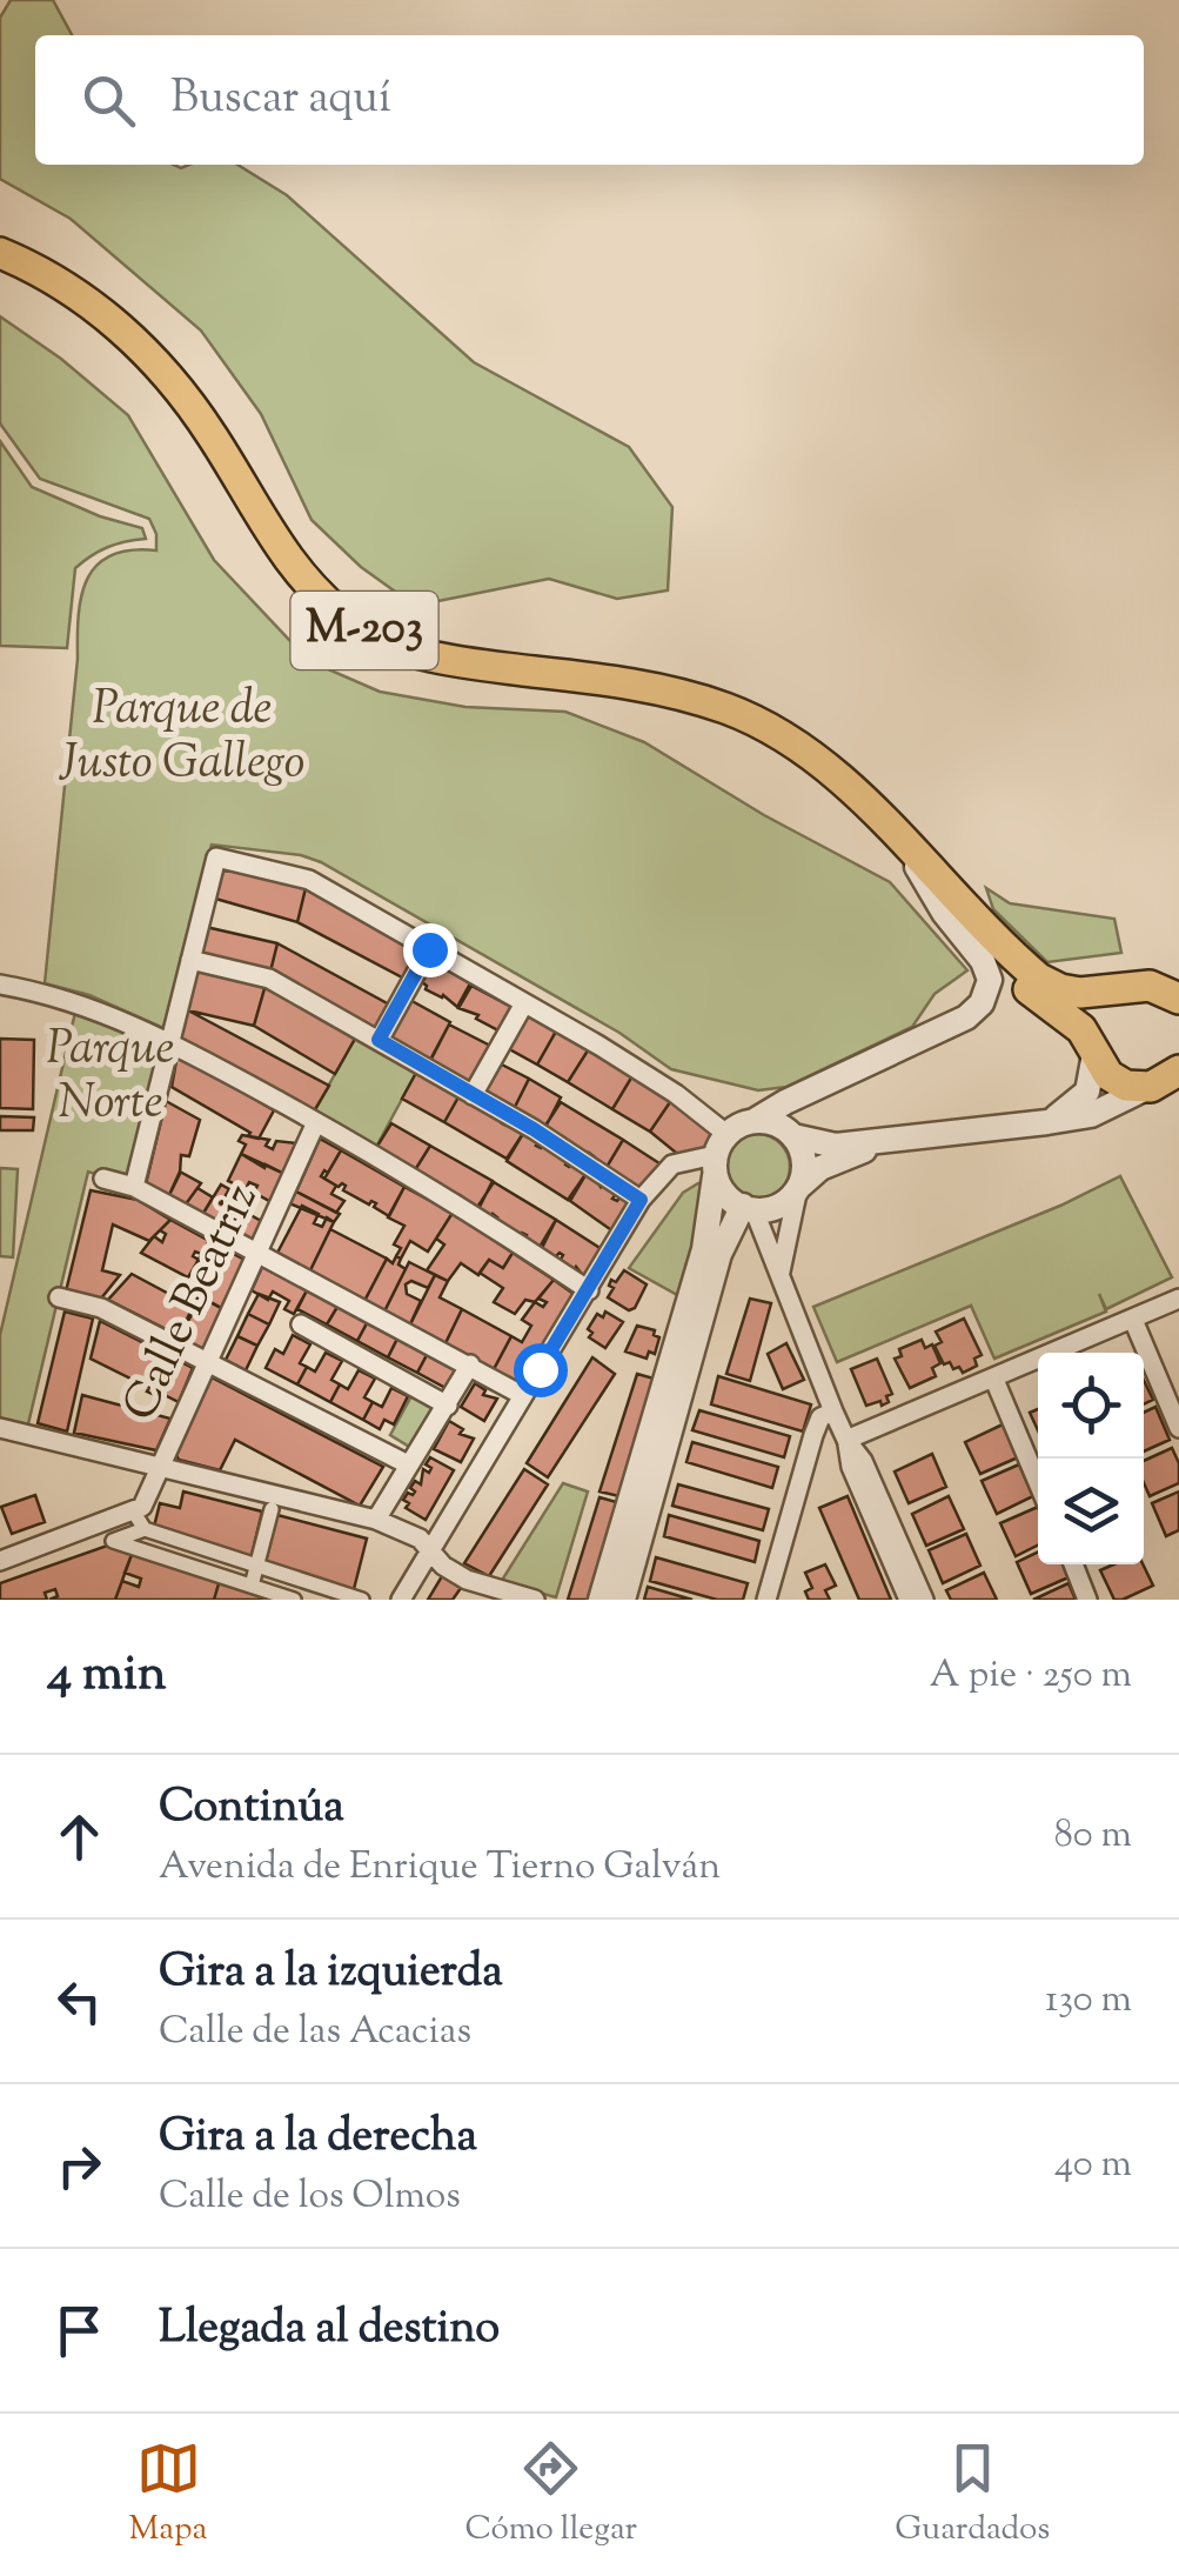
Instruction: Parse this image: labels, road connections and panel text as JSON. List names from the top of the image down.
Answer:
{
  "streets": {
    "main road": ["M-203"],
    "street": ["Calle Beatriz"]
  },
  "parks": ["Parque de Justo Gallego", "Parque Norte"],
  "page": {
    "search": "Buscar aquí",
    "heading": ["4 min", "A pie · 250 m"],
    "list": [
      ["Continúa", "Avenida de Enrique Tierno Galván", "80 m"],
      ["Gira a la izquierda", "Calle de las Acacias", "130 m"],
      ["Gira a la derecha", "Calle de los Olmos", "40 m"],
      "Llegada al destino"
    ],
    "nav": ["Mapa", "Cómo llegar", "Guardados"]
  }
}
